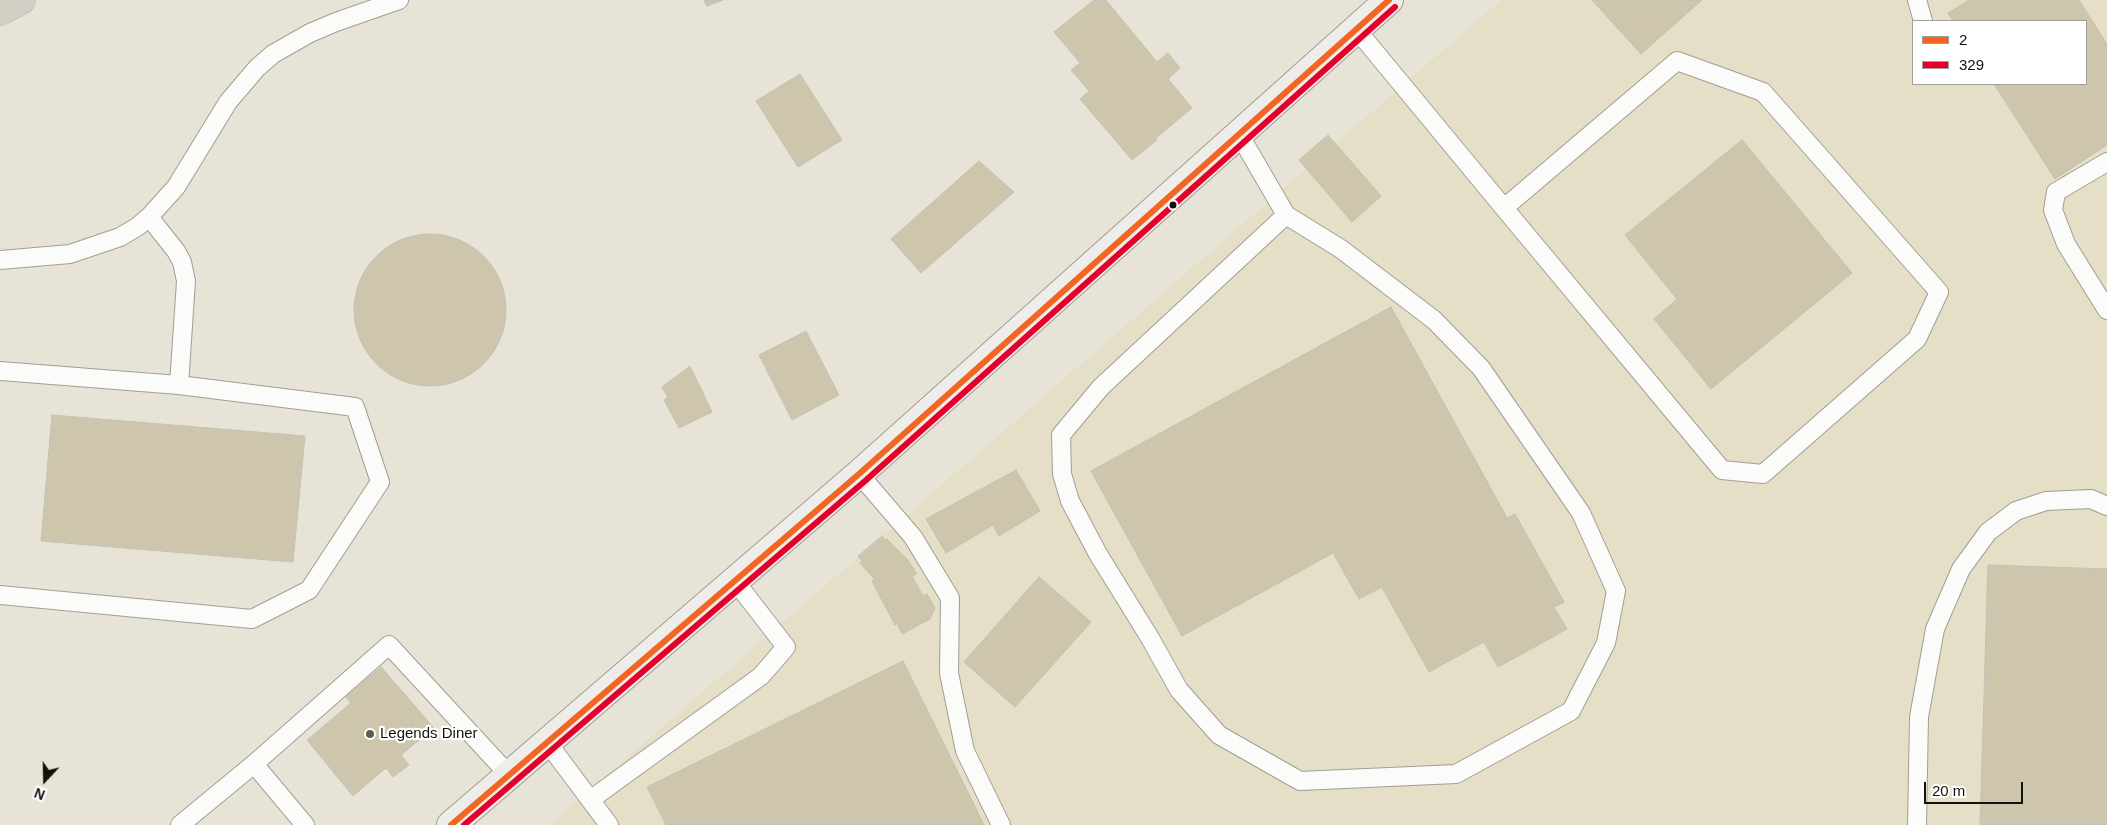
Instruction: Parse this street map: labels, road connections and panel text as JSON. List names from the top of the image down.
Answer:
{
  "places": ["Legends Diner"],
  "lines": ["transit line 2", "transit line 329"],
  "legend": ["2", "329"],
  "scale_bar": "20 m",
  "north": "bottom"
}
